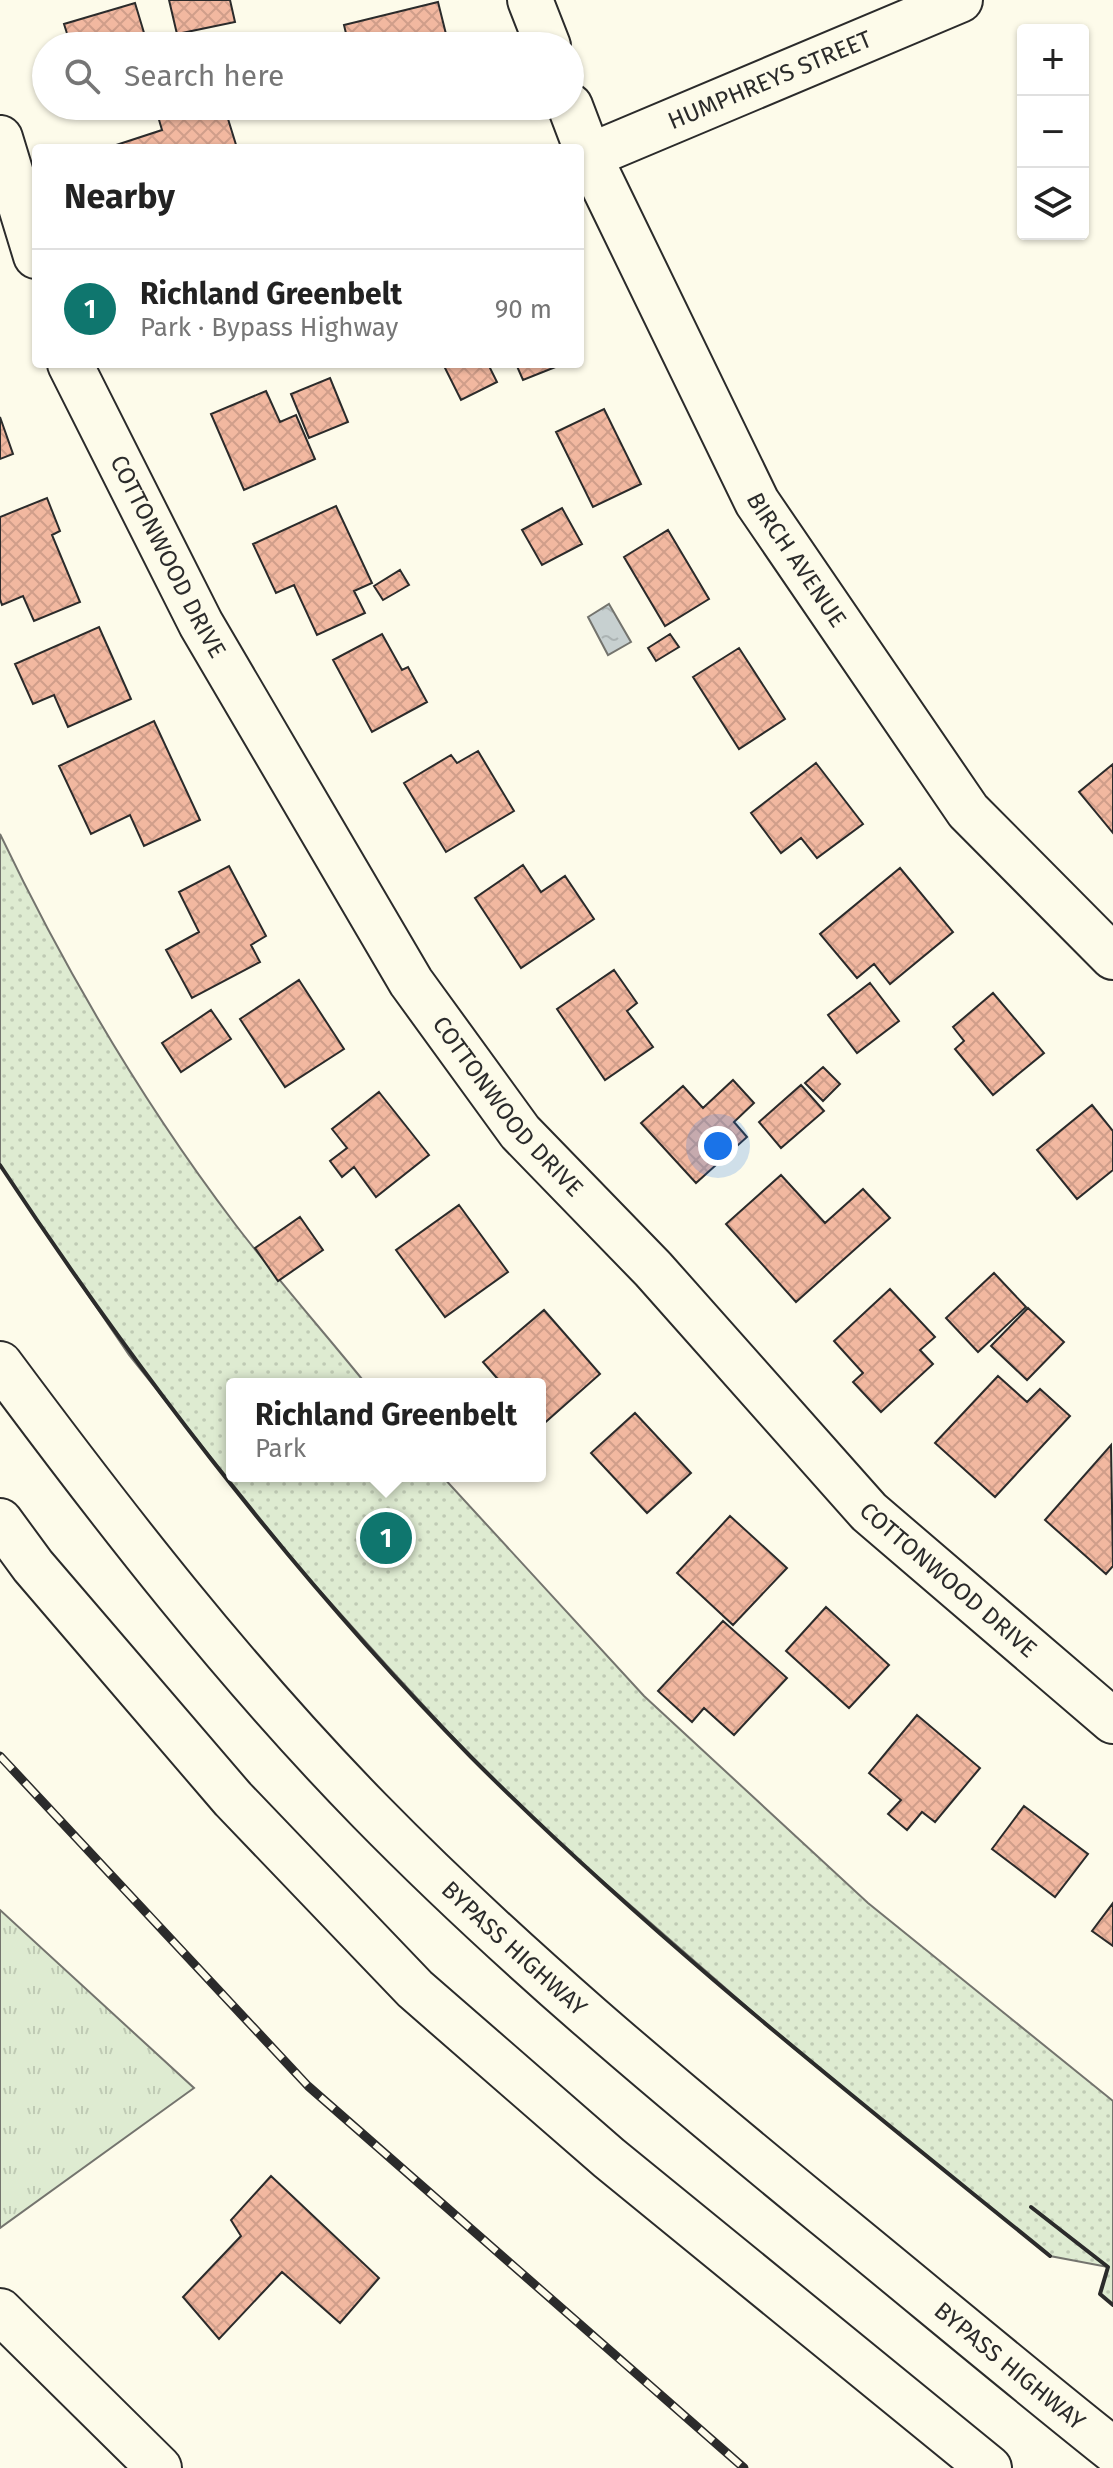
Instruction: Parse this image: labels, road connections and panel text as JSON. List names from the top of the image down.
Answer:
{
  "streets": {
    "main road": [
      "HUMPHREYS STREET",
      "COTTONWOOD DRIVE",
      "BIRCH AVENUE",
      "BYPASS HIGHWAY"
    ]
  },
  "crossings": [
    ["HUMPHREYS STREET", "BIRCH AVENUE"]
  ],
  "page": {
    "map_buttons": ["+", "−"],
    "search": "Search here",
    "heading": "Nearby",
    "list": [
      {
        "mark": "1",
        "name": "Richland Greenbelt",
        "note": "Park · Bypass Highway",
        "value": "90 m"
      }
    ],
    "popup": ["Richland Greenbelt", "Park"],
    "pins": "1"
  }
}
